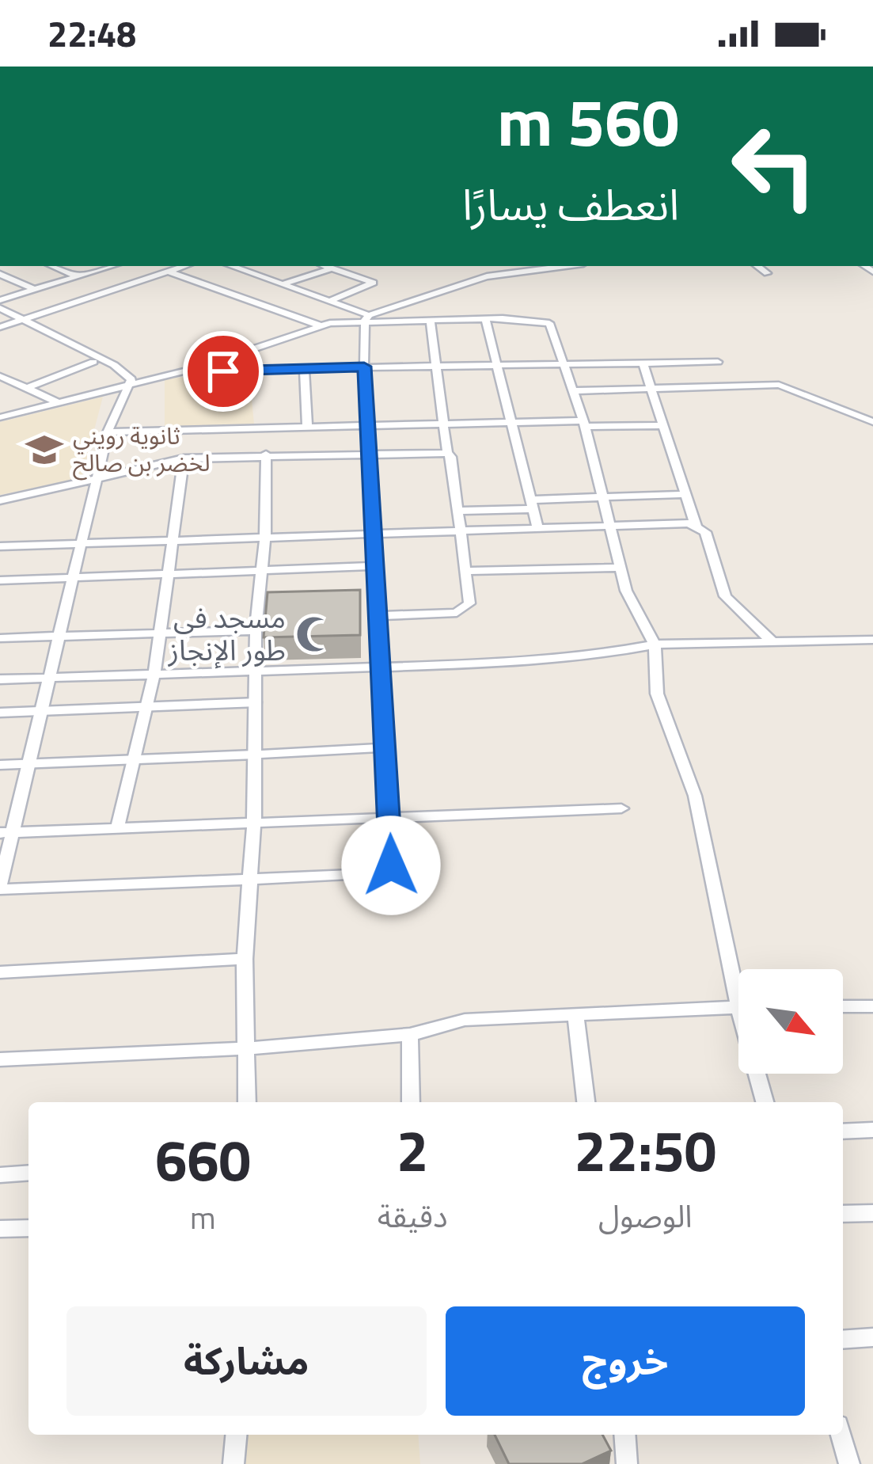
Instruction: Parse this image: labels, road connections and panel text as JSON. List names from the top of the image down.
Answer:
{
  "places": {
    "school or university": ["ثانوية رويني لخضر بن صالح"],
    "mosque": ["مسجد في طور الإنجاز"]
  },
  "north": "bottom right",
  "page": {
    "status": "22:48",
    "turn": ["560 m", "انعطف يسارًا"],
    "eta": [
      "22:50",
      "الوصول",
      "2",
      "دقيقة",
      "660",
      "m"
    ],
    "buttons": ["خروج", "مشاركة"]
  }
}
